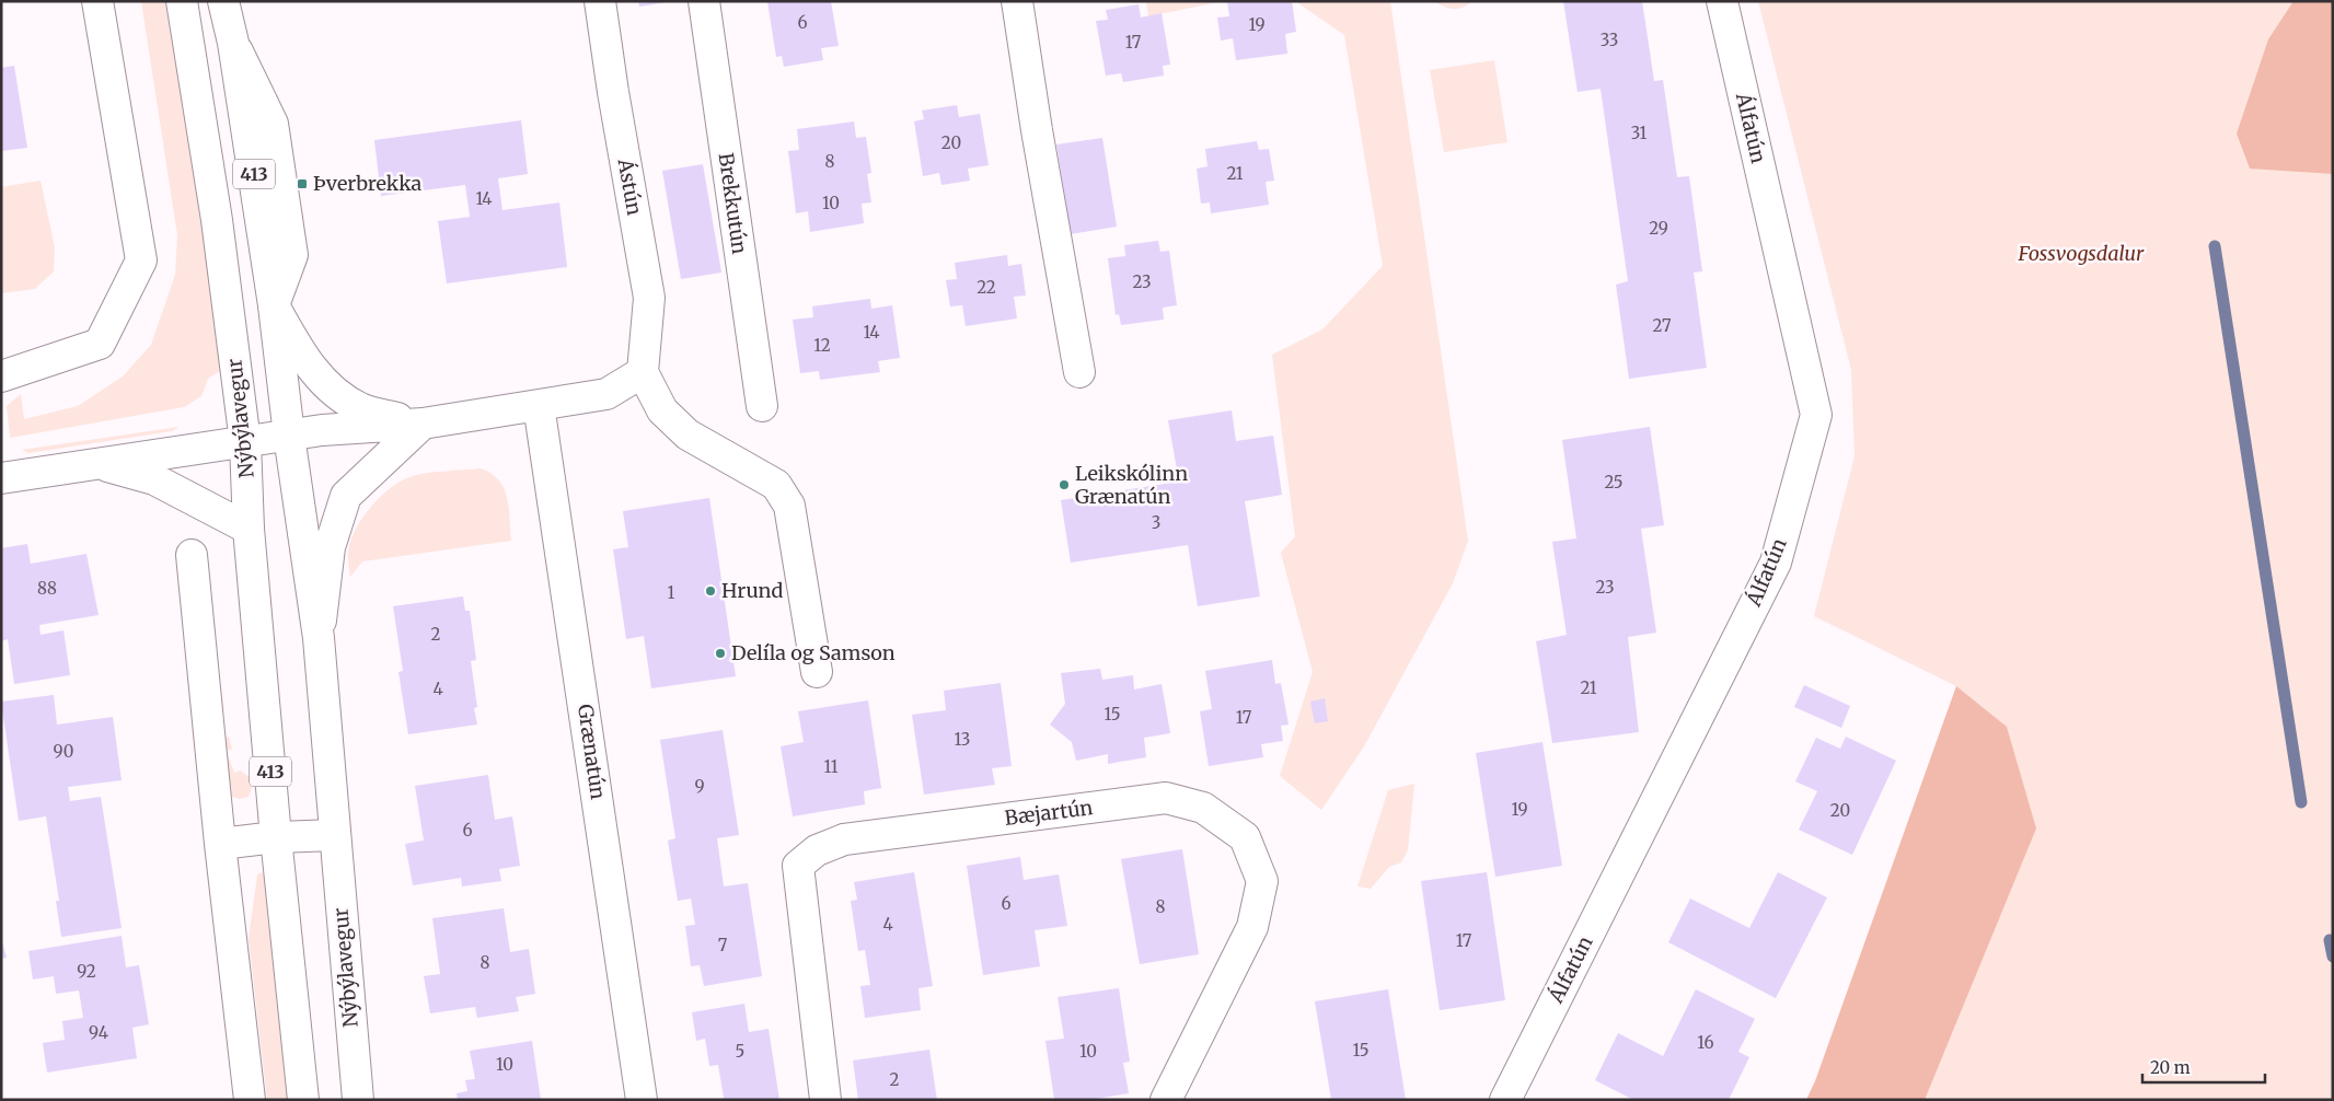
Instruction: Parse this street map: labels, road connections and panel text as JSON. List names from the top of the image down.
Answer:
{
  "streets": {
    "street": [
      "Álfatún",
      "413",
      "Ástún",
      "Brekkutún",
      "Nýbýlavegur",
      "Grænatún",
      "Bæjartún"
    ]
  },
  "parks": ["Fossvogsdalur"],
  "places": {
    "transit": ["Þverbrekka"],
    "other": ["Leikskólinn Grænatún", "Hrund", "Delíla og Samson"]
  },
  "house_numbers": [
    "6",
    "19",
    "33",
    "17",
    "31",
    "20",
    "8",
    "21",
    "14",
    "10",
    "29",
    "23",
    "22",
    "27",
    "14",
    "12",
    "25",
    "3",
    "23",
    "88",
    "1",
    "2",
    "21",
    "4",
    "15",
    "17",
    "13",
    "90",
    "11",
    "9",
    "19",
    "20",
    "6",
    "6",
    "8",
    "4",
    "17",
    "7",
    "8",
    "92",
    "94",
    "16",
    "15",
    "5",
    "10",
    "10",
    "2"
  ],
  "scale_bar": "20 m"
}
